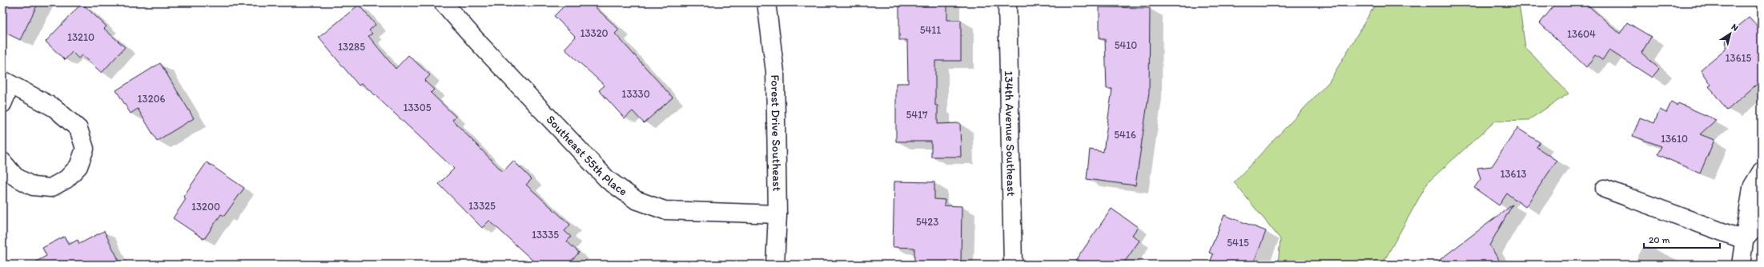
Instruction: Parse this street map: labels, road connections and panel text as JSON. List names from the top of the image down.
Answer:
{
  "streets": {
    "street": ["Forest Drive Southeast", "134th Avenue Southeast", "Southeast 55th Place"]
  },
  "crossings": [
    ["Forest Drive Southeast", "Southeast 55th Place"]
  ],
  "house_numbers": [
    "5411",
    "13320",
    "13604",
    "13210",
    "5410",
    "13285",
    "13615",
    "13330",
    "13206",
    "13305",
    "5417",
    "5416",
    "13610",
    "13613",
    "13325",
    "13200",
    "5423",
    "13335",
    "5415"
  ],
  "scale_bar": "20 m",
  "north": "top right"
}
